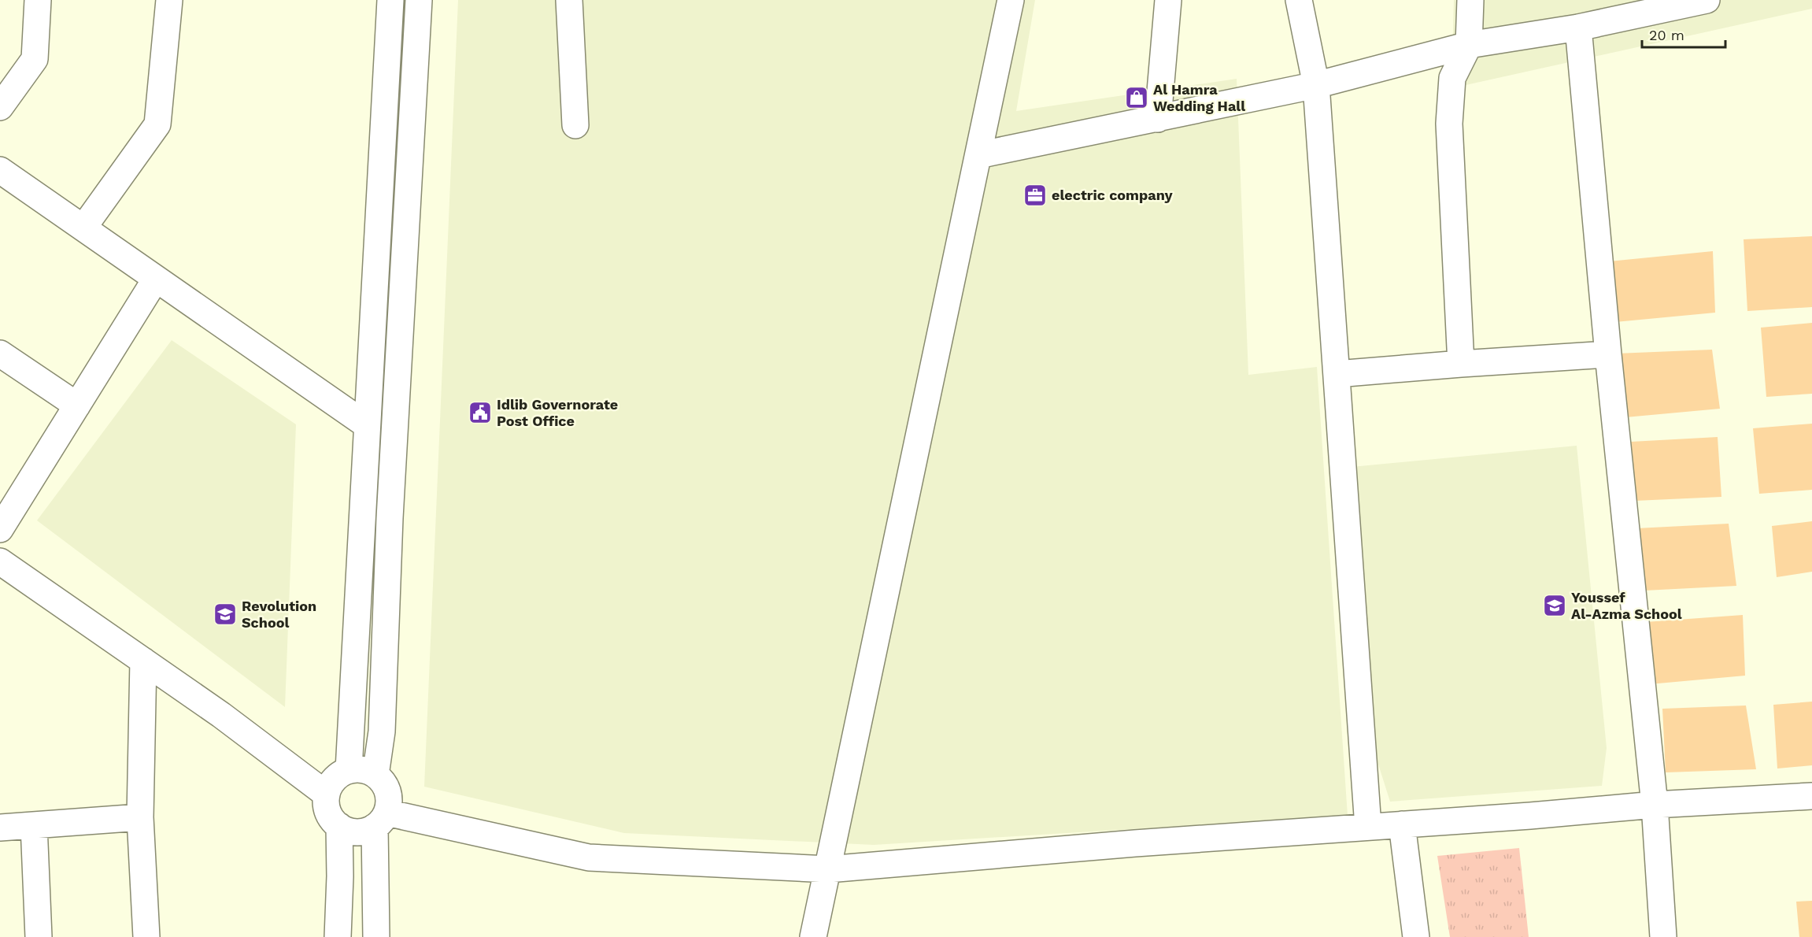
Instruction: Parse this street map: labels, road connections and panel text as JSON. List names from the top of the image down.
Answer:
{
  "places": {
    "shop": ["Al Hamra Wedding Hall"],
    "office": ["electric company"],
    "public building": ["Idlib Governorate Post Office"],
    "school or university": ["Youssef Al-Azma School", "Revolution School"]
  },
  "scale_bar": "20 m"
}
